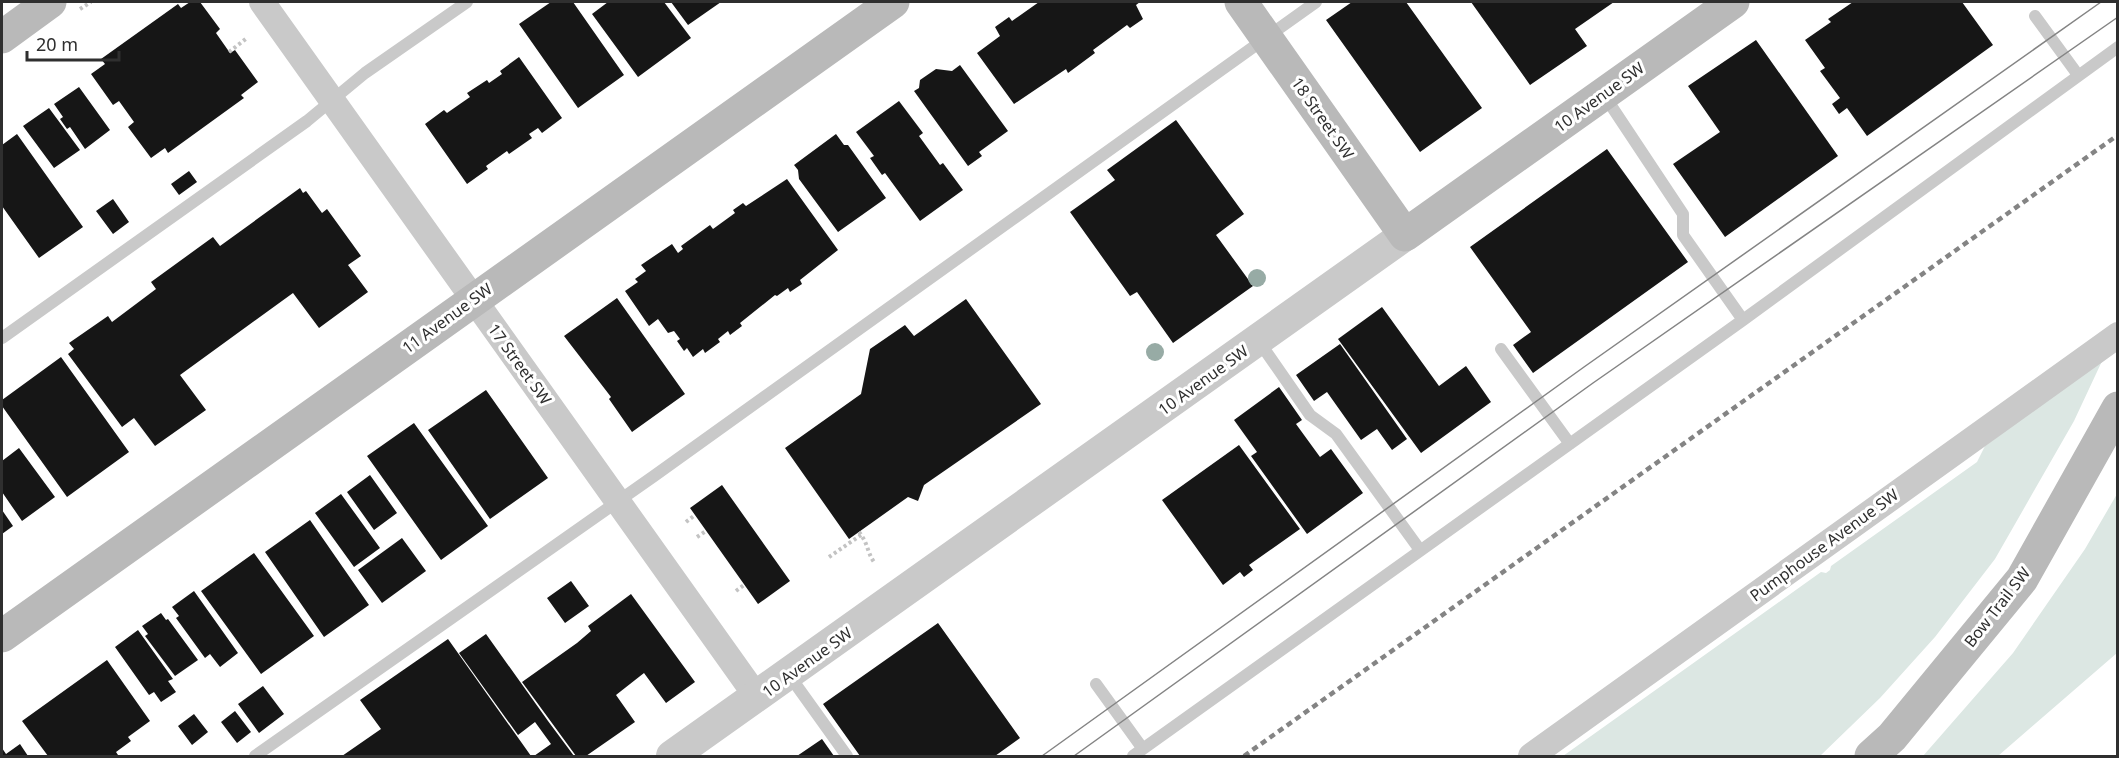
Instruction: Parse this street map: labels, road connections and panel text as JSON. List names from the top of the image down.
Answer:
{
  "streets": {
    "main road": [
      "10 Avenue SW",
      "18 Street SW",
      "11 Avenue SW",
      "Bow Trail SW"
    ],
    "street": ["17 Street SW", "Pumphouse Avenue SW"]
  },
  "crossings": [
    ["10 Avenue SW", "18 Street SW"],
    ["10 Avenue SW", "17 Street SW"],
    ["11 Avenue SW", "17 Street SW"]
  ],
  "scale_bar": "20 m"
}
